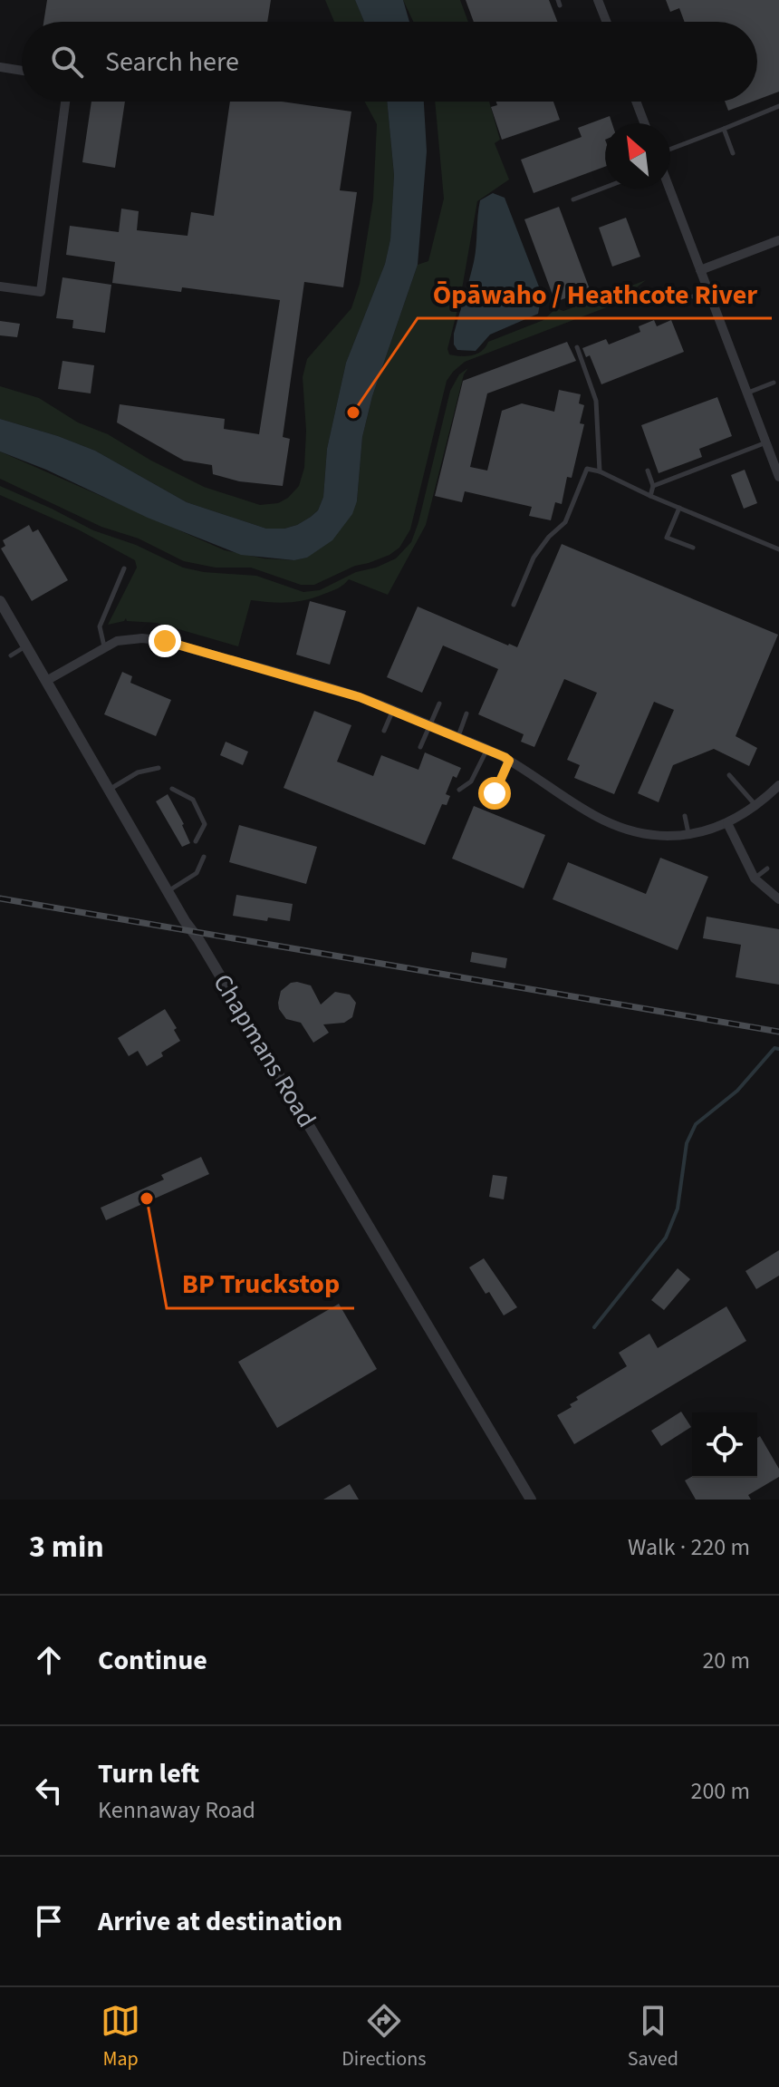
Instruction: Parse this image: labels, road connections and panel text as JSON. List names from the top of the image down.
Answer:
{
  "streets": {
    "street": ["Chapmans Road"]
  },
  "places": ["Ōpāwaho / Heathcote River", "BP Truckstop"],
  "north": "top left",
  "page": {
    "search": "Search here",
    "heading": ["3 min", "Walk · 220 m"],
    "list": [
      ["Continue", "20 m"],
      ["Turn left", "Kennaway Road", "200 m"],
      "Arrive at destination"
    ],
    "nav": ["Map", "Directions", "Saved"]
  }
}
